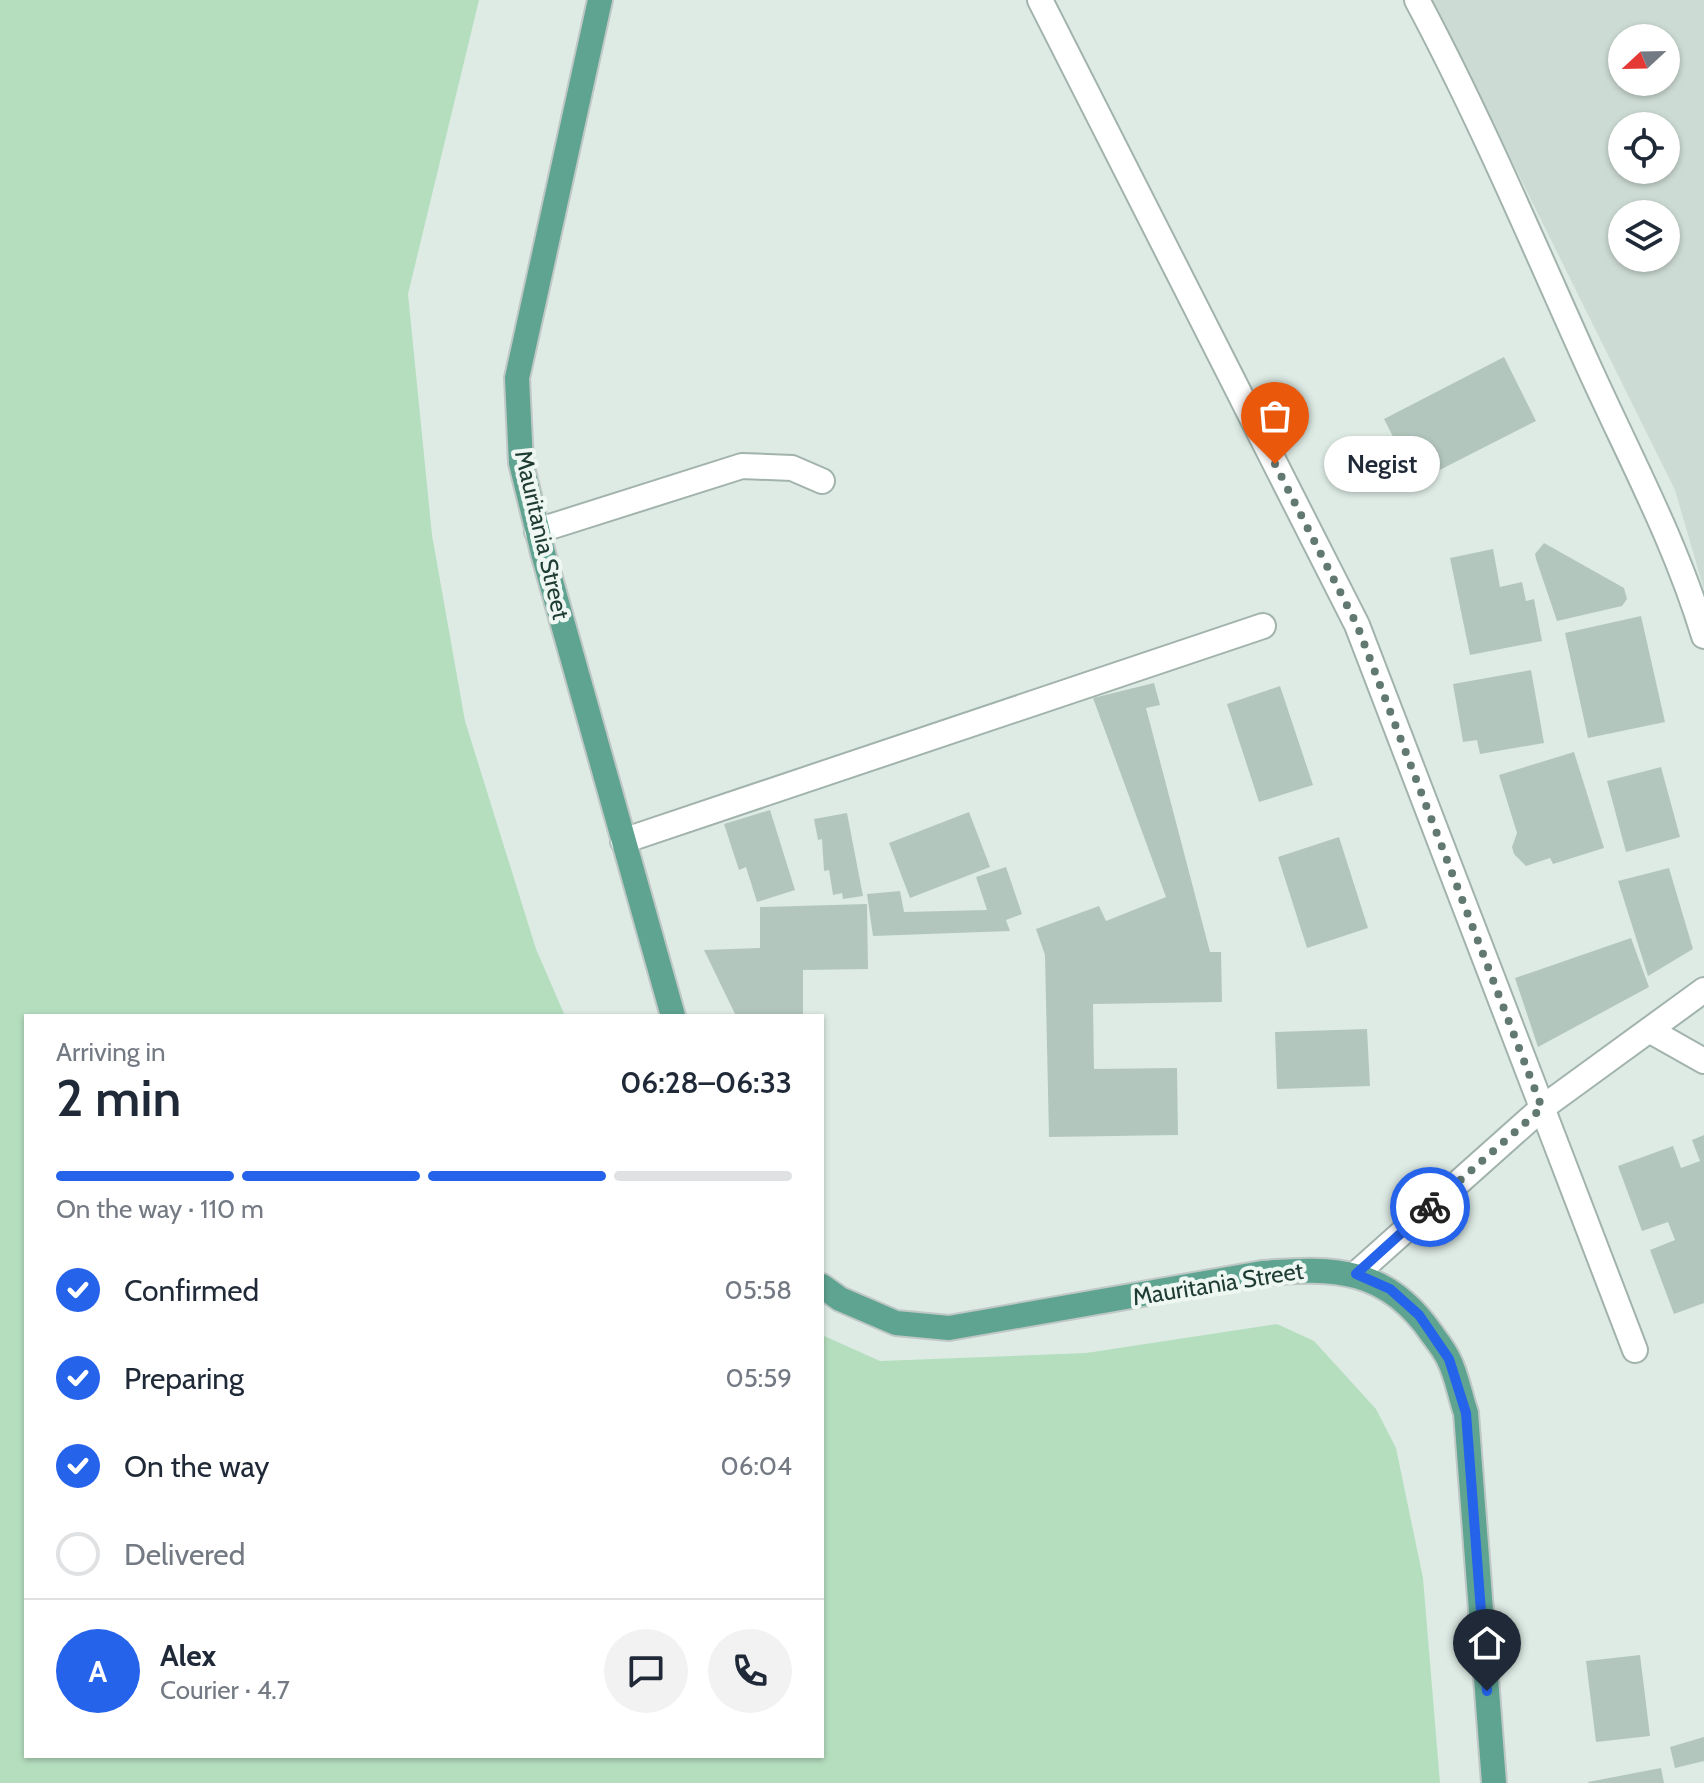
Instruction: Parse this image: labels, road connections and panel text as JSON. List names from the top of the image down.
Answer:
{
  "streets": {
    "main road": ["Mauritania Street"]
  },
  "places": ["Negist"],
  "north": "left",
  "page": {
    "bubble": "Negist",
    "heading": ["2 min", "Arriving in", "06:28–06:33"],
    "panel": ["Alex", "Courier · 4.7"],
    "bar": "On the way · 110 m",
    "list": [
      ["Confirmed", "05:58"],
      ["Preparing", "05:59"],
      ["On the way", "06:04"],
      "Delivered"
    ],
    "round": "A"
  }
}
